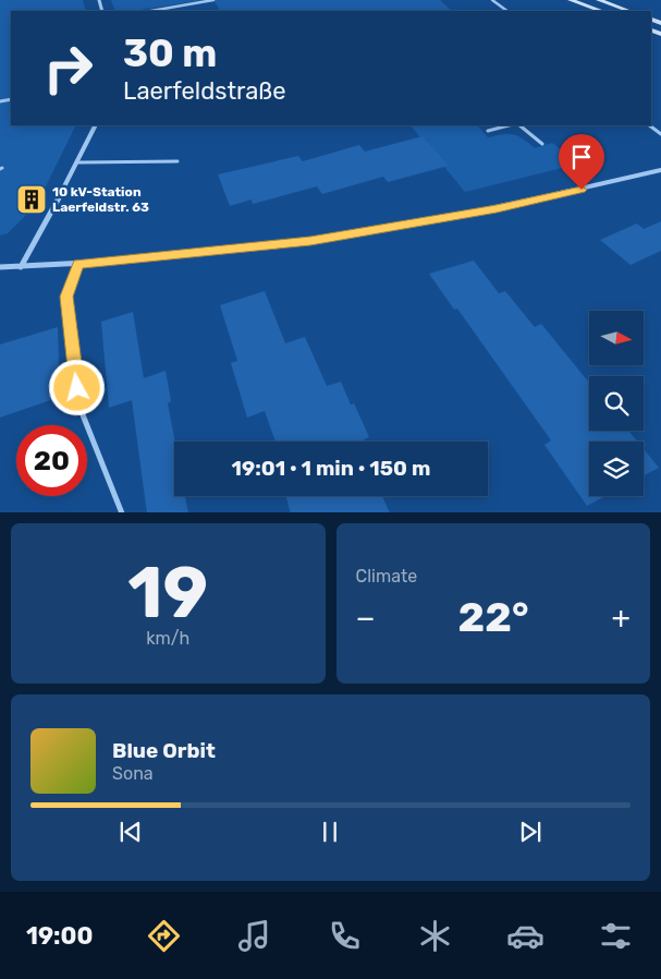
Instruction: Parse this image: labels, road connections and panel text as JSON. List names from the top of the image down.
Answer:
{
  "places": {
    "building": ["10 kV-Station Laerfeldstr. 63"]
  },
  "north": "right",
  "page": {
    "turn": ["30 m", "Laerfeldstraße"],
    "limit": "20",
    "trip": "19:01 · 1 min · 150 m",
    "tile": [
      ["19", "km/h"],
      "Climate"
    ],
    "heat": ["−", "22°", "+"],
    "song": ["Blue Orbit", "Sona"],
    "tabs": "19:00"
  }
}
